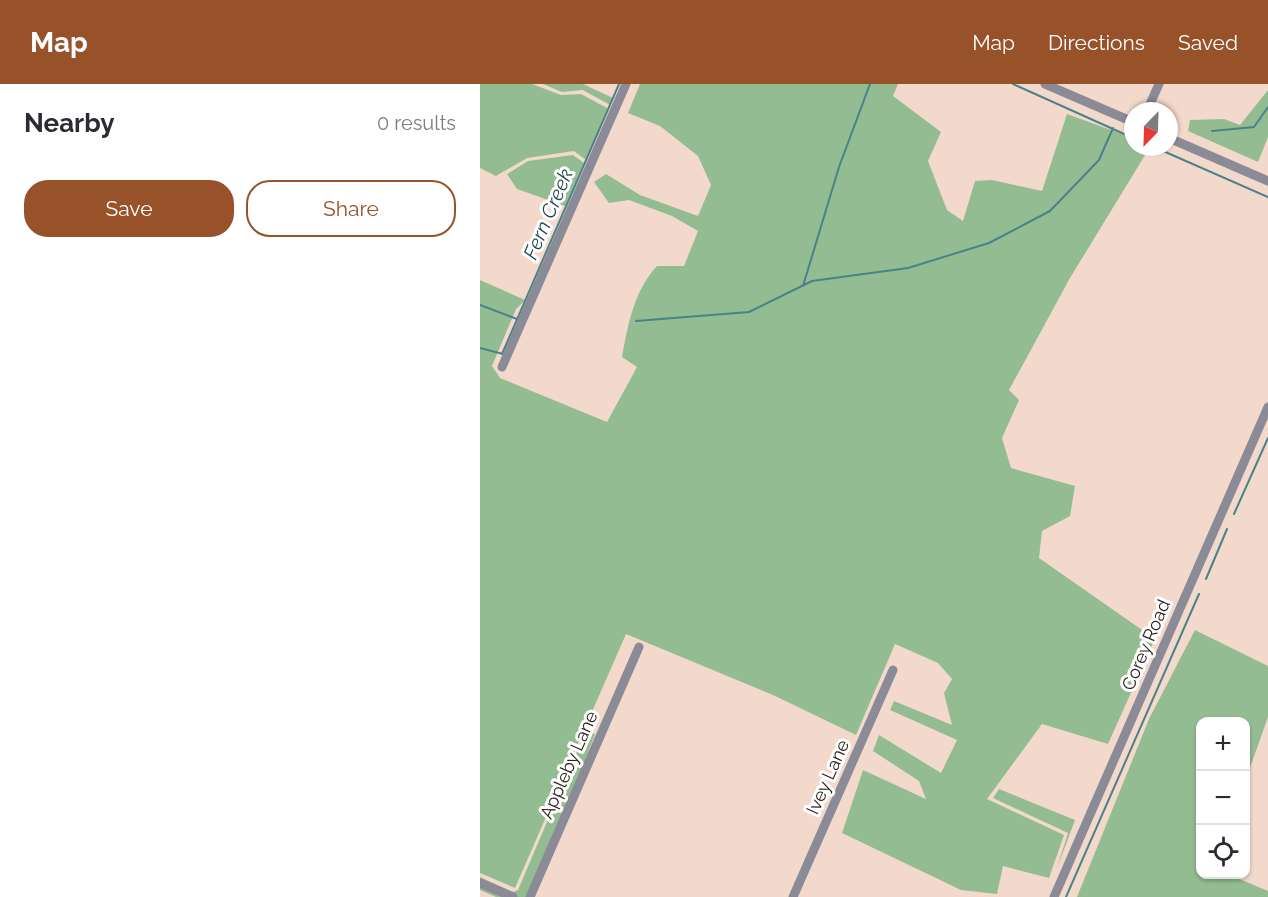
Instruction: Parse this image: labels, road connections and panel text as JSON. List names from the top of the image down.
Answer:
{
  "streets": {
    "street": ["Corey Road", "Appleby Lane", "Ivey Lane"]
  },
  "water": ["Fern Creek"],
  "north": "bottom left",
  "page": {
    "header": "Map",
    "nav": ["Map", "Directions", "Saved"],
    "heading": ["Nearby", "0 results"],
    "buttons": ["Save", "Share"],
    "map_buttons": ["+", "−"]
  }
}
